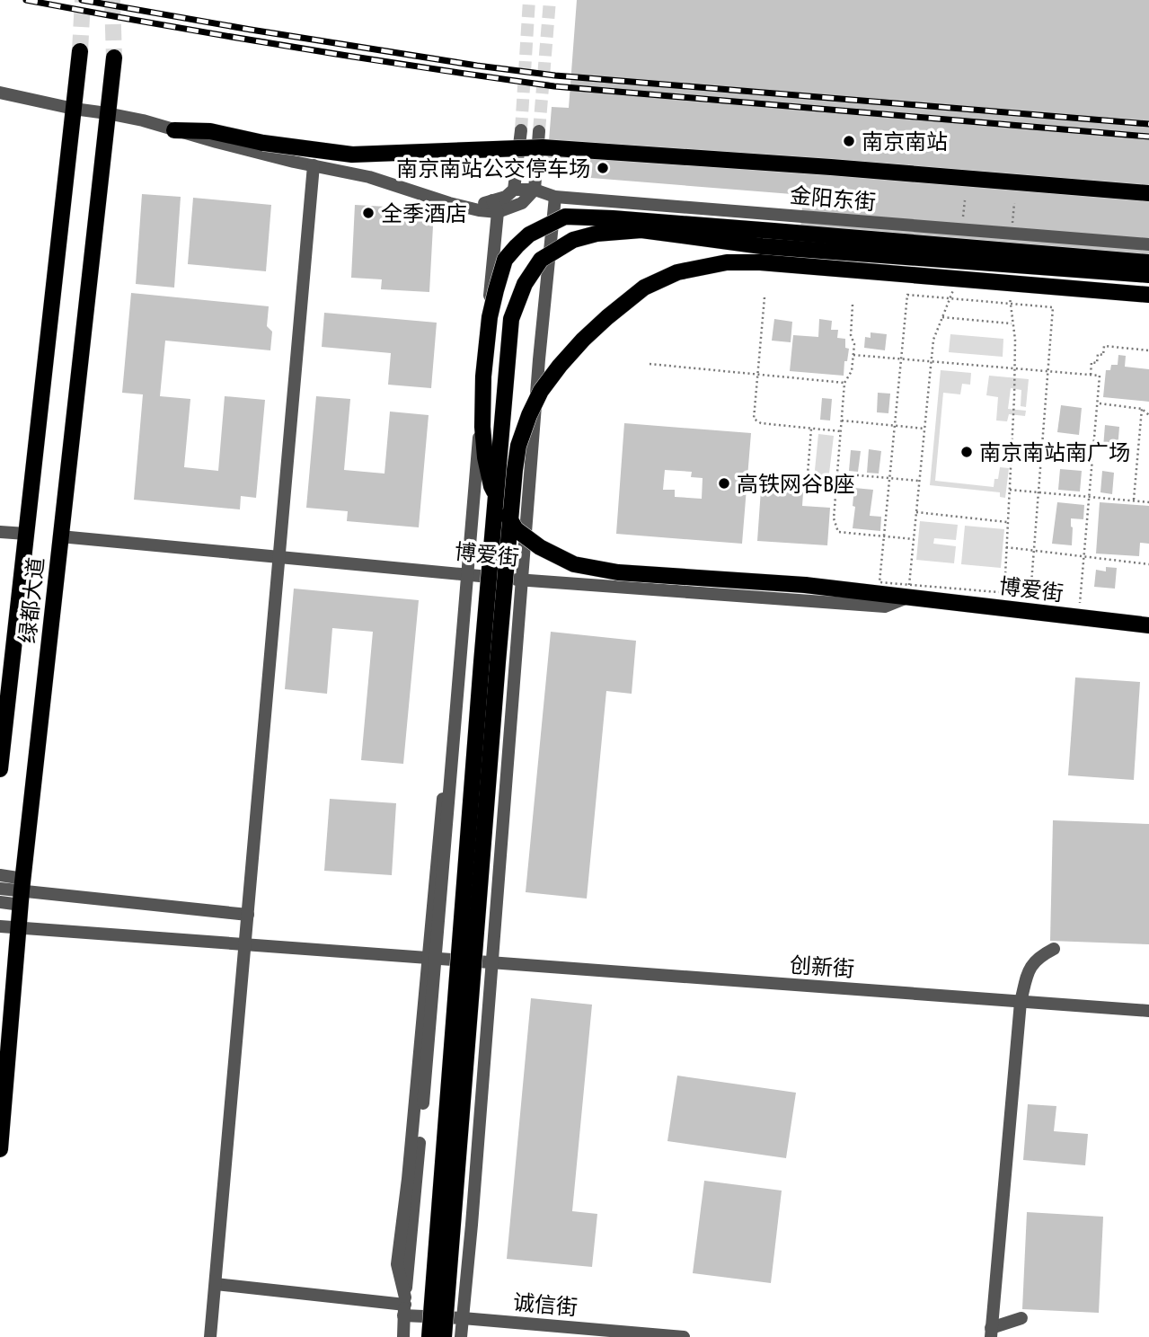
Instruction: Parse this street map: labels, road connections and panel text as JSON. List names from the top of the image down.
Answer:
{
  "streets": {
    "main road": ["博爱街", "绿都大道"],
    "street": ["金阳东街", "创新街", "诚信街"]
  },
  "crossings": [
    ["博爱街", "绿都大道"],
    ["绿都大道", "创新街"]
  ],
  "places": [
    "南京南站",
    "南京南站公交停车场",
    "全季酒店",
    "南京南站南广场",
    "高铁网谷B座"
  ]
}
